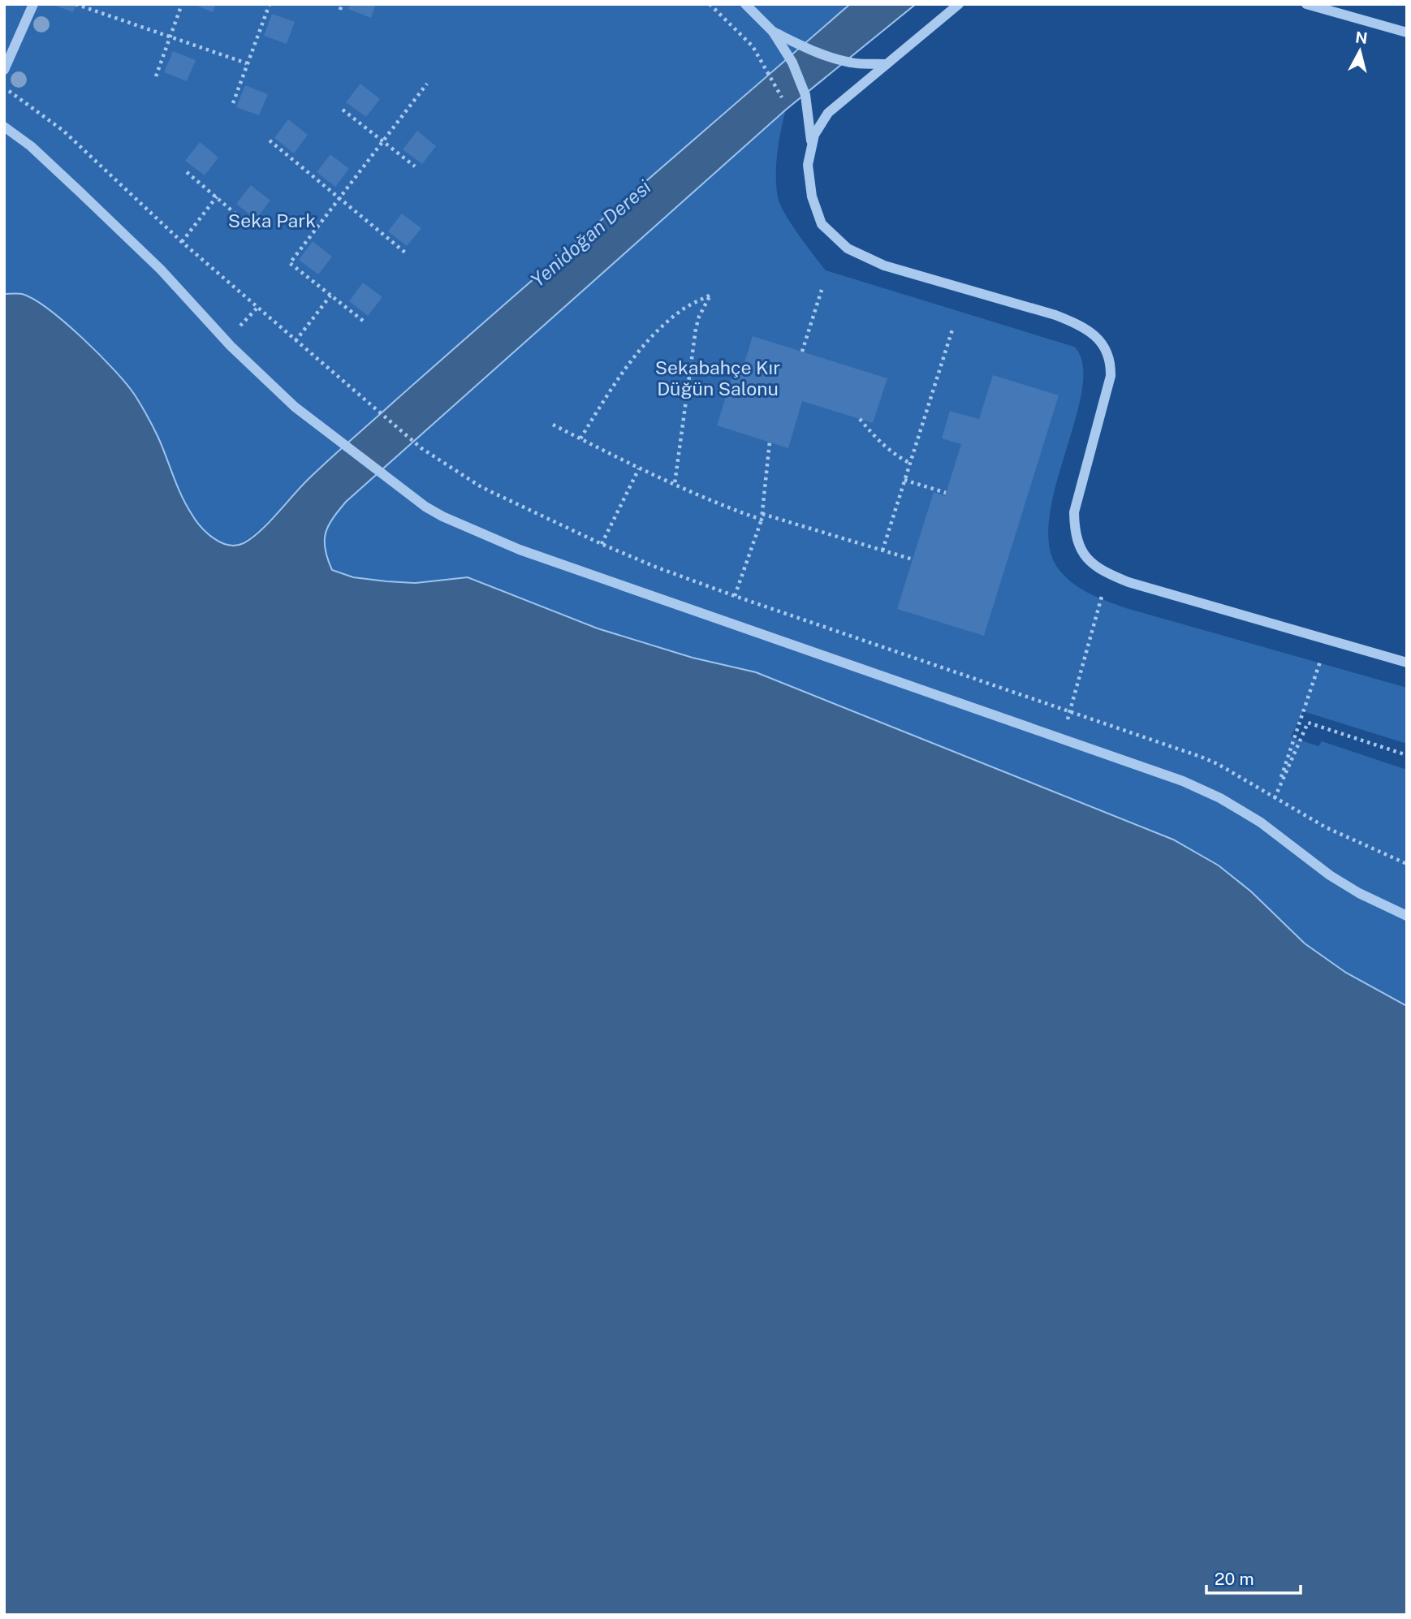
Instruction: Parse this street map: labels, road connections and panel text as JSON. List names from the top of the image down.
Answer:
{
  "water": ["Yenidoğan Deresi"],
  "parks": ["Seka Park", "Sekabahçe Kır Düğün Salonu"],
  "scale_bar": "20 m",
  "north": "top"
}
